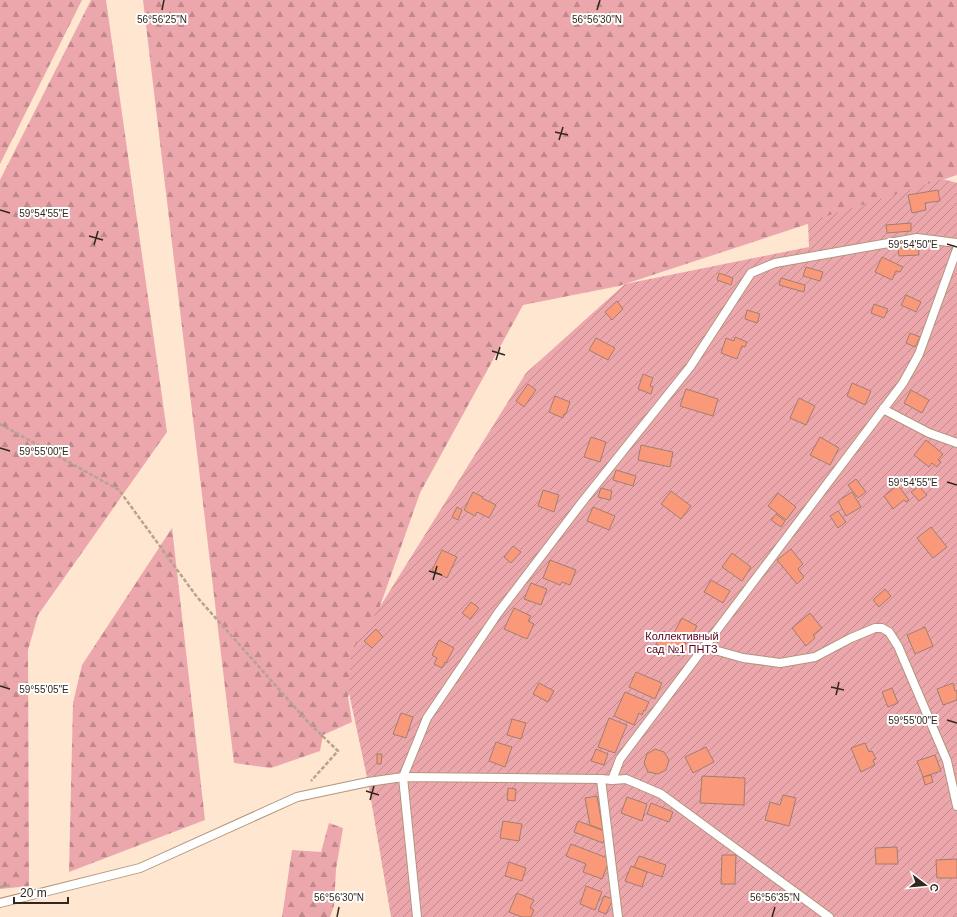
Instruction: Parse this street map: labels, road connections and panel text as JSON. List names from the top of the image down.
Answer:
{
  "parks": ["Коллективный сад №1 ПНТЗ"],
  "scale_bar": "20 m",
  "north": "right",
  "coordinates": [
    "56°56'25\"N",
    "56°56'30\"N",
    "59°54'55\"E",
    "59°54'50\"E",
    "59°55'00\"E",
    "59°55'05\"E",
    "56°56'35\"N"
  ]
}
